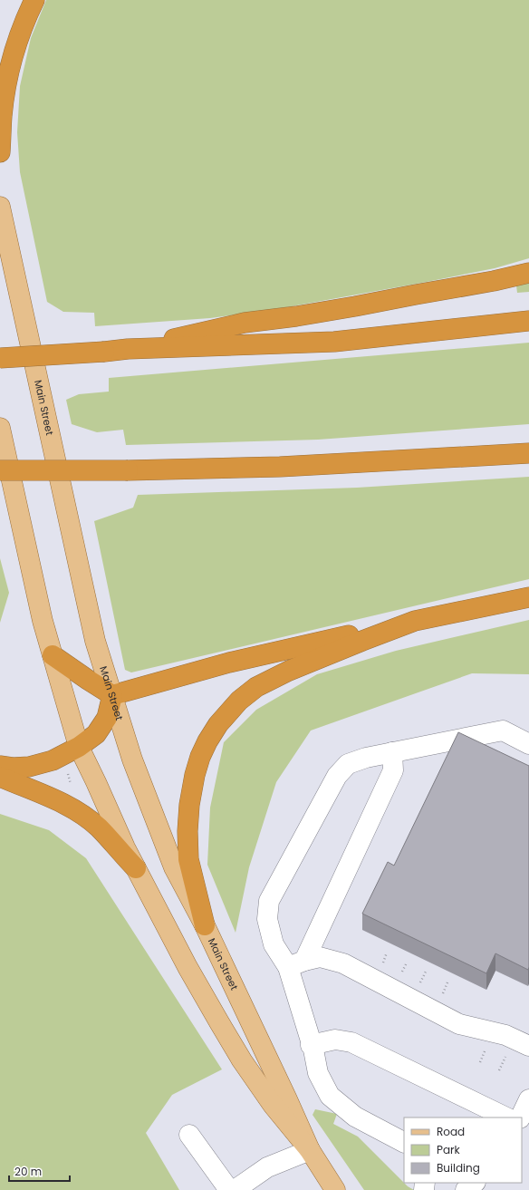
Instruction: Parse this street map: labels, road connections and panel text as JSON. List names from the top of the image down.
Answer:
{
  "streets": {
    "main road": ["Main Street"]
  },
  "legend": ["Road", "Park", "Building"],
  "scale_bar": "20 m"
}
